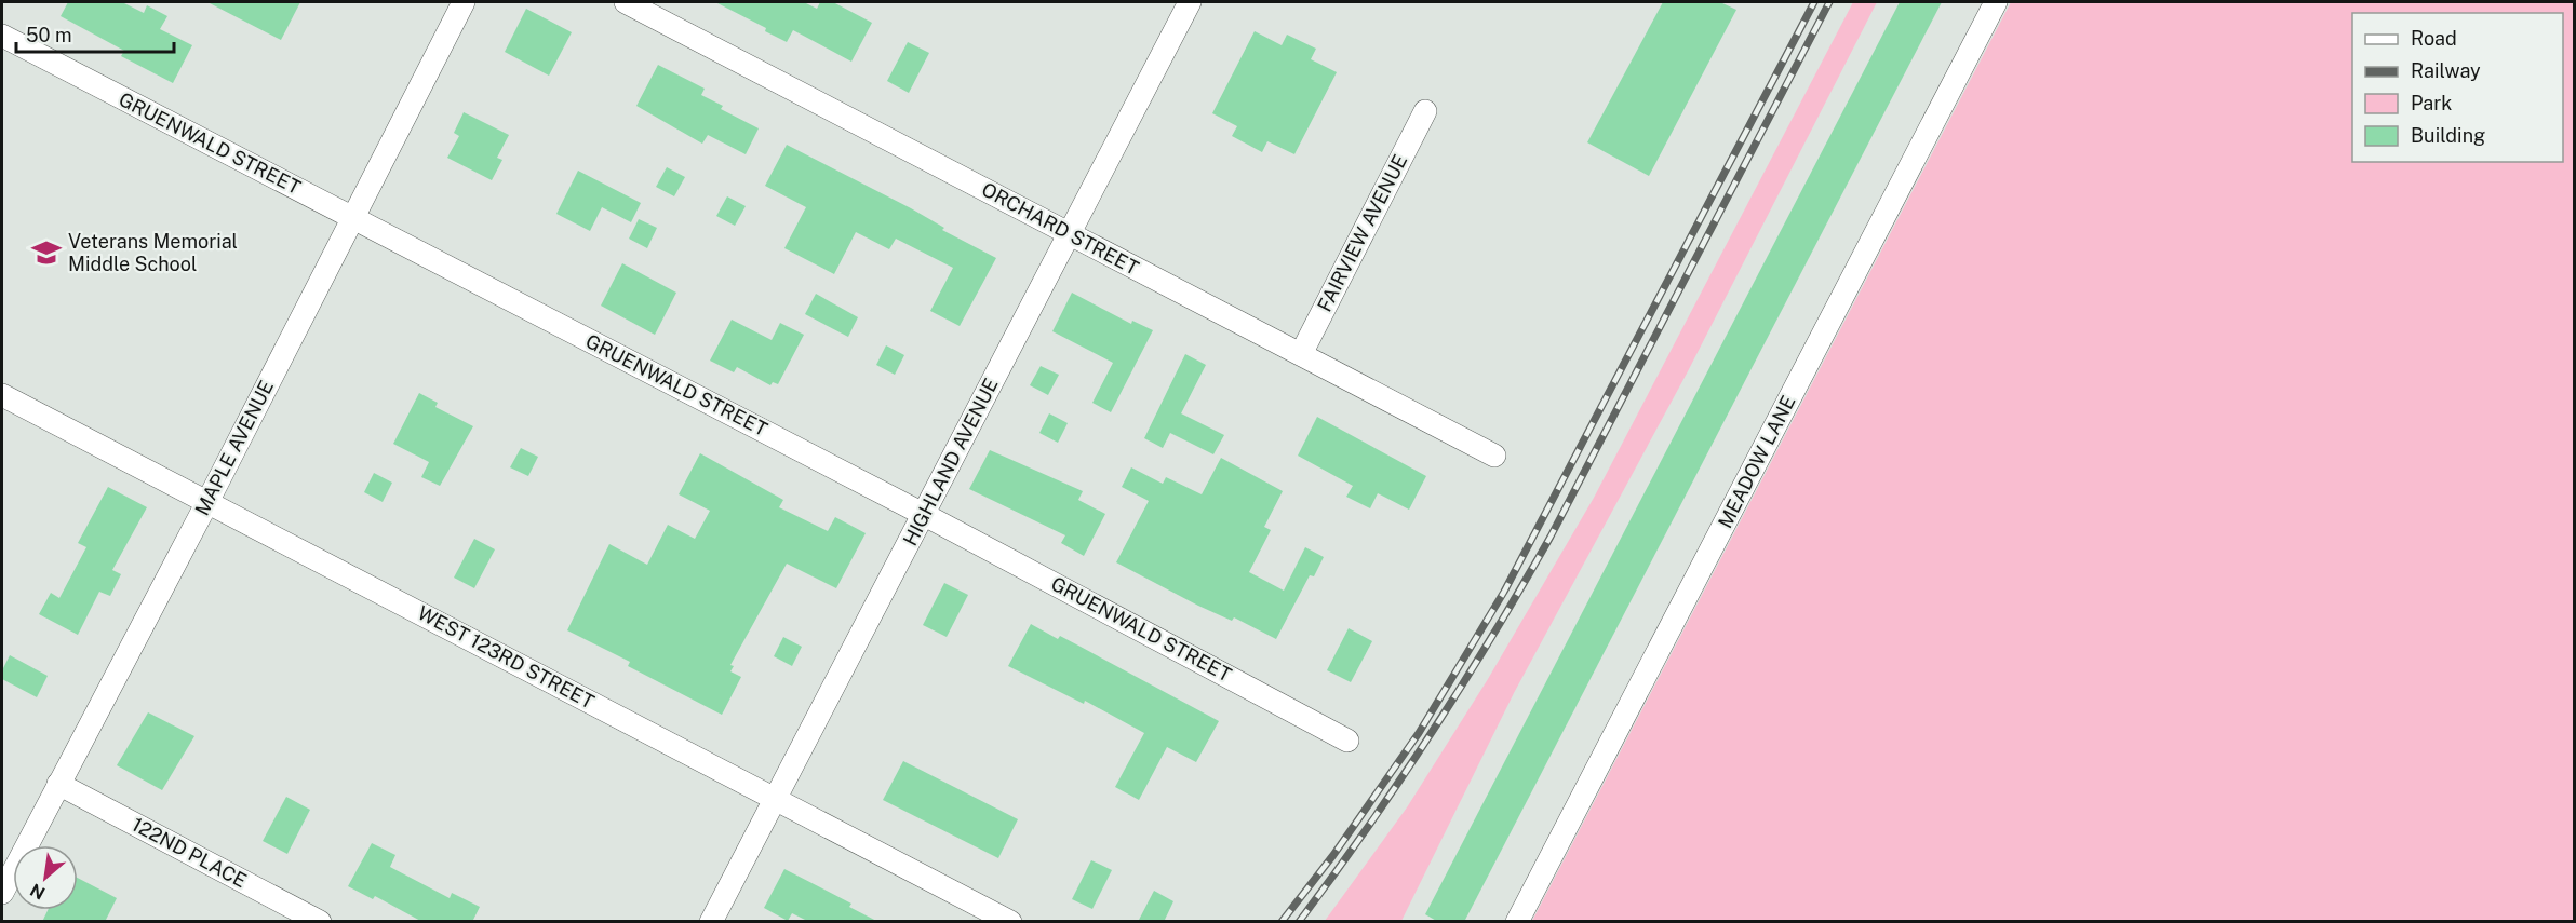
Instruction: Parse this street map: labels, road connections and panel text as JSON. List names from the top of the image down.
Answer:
{
  "streets": {
    "street": [
      "GRUENWALD STREET",
      "ORCHARD STREET",
      "FAIRVIEW AVENUE",
      "MAPLE AVENUE",
      "HIGHLAND AVENUE",
      "MEADOW LANE",
      "WEST 123RD STREET",
      "122ND PLACE"
    ]
  },
  "crossings": [
    ["GRUENWALD STREET", "MAPLE AVENUE"],
    ["GRUENWALD STREET", "HIGHLAND AVENUE"],
    ["ORCHARD STREET", "FAIRVIEW AVENUE"],
    ["ORCHARD STREET", "HIGHLAND AVENUE"],
    ["MAPLE AVENUE", "WEST 123RD STREET"],
    ["MAPLE AVENUE", "122ND PLACE"],
    ["HIGHLAND AVENUE", "WEST 123RD STREET"]
  ],
  "places": {
    "school or university": ["Veterans Memorial Middle School"]
  },
  "legend": [
    "Road",
    "Railway",
    "Park",
    "Building"
  ],
  "scale_bar": "50 m",
  "north": "bottom left"
}
